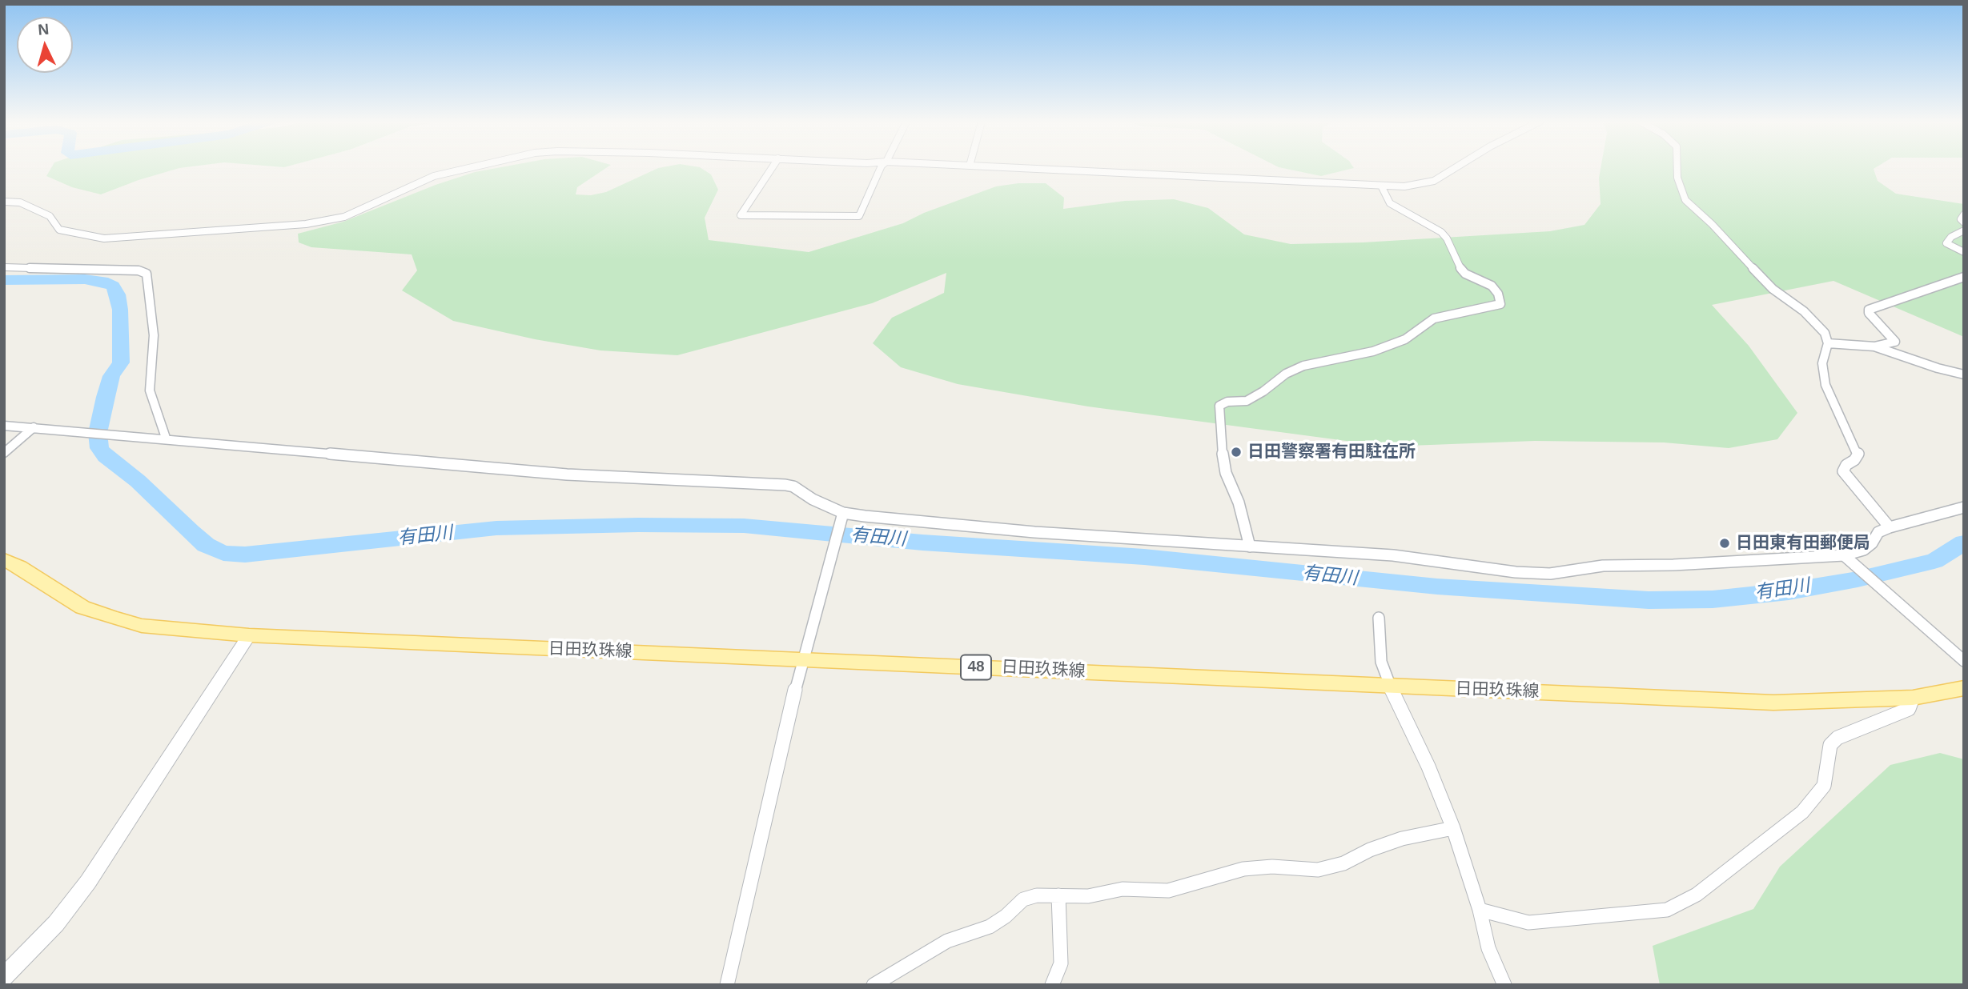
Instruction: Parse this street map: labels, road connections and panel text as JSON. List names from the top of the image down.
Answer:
{
  "streets": {
    "main road": ["日田玖珠線", "48"]
  },
  "water": ["有田川"],
  "places": ["日田警察署有田駐在所", "日田東有田郵便局"],
  "north": "top"
}
